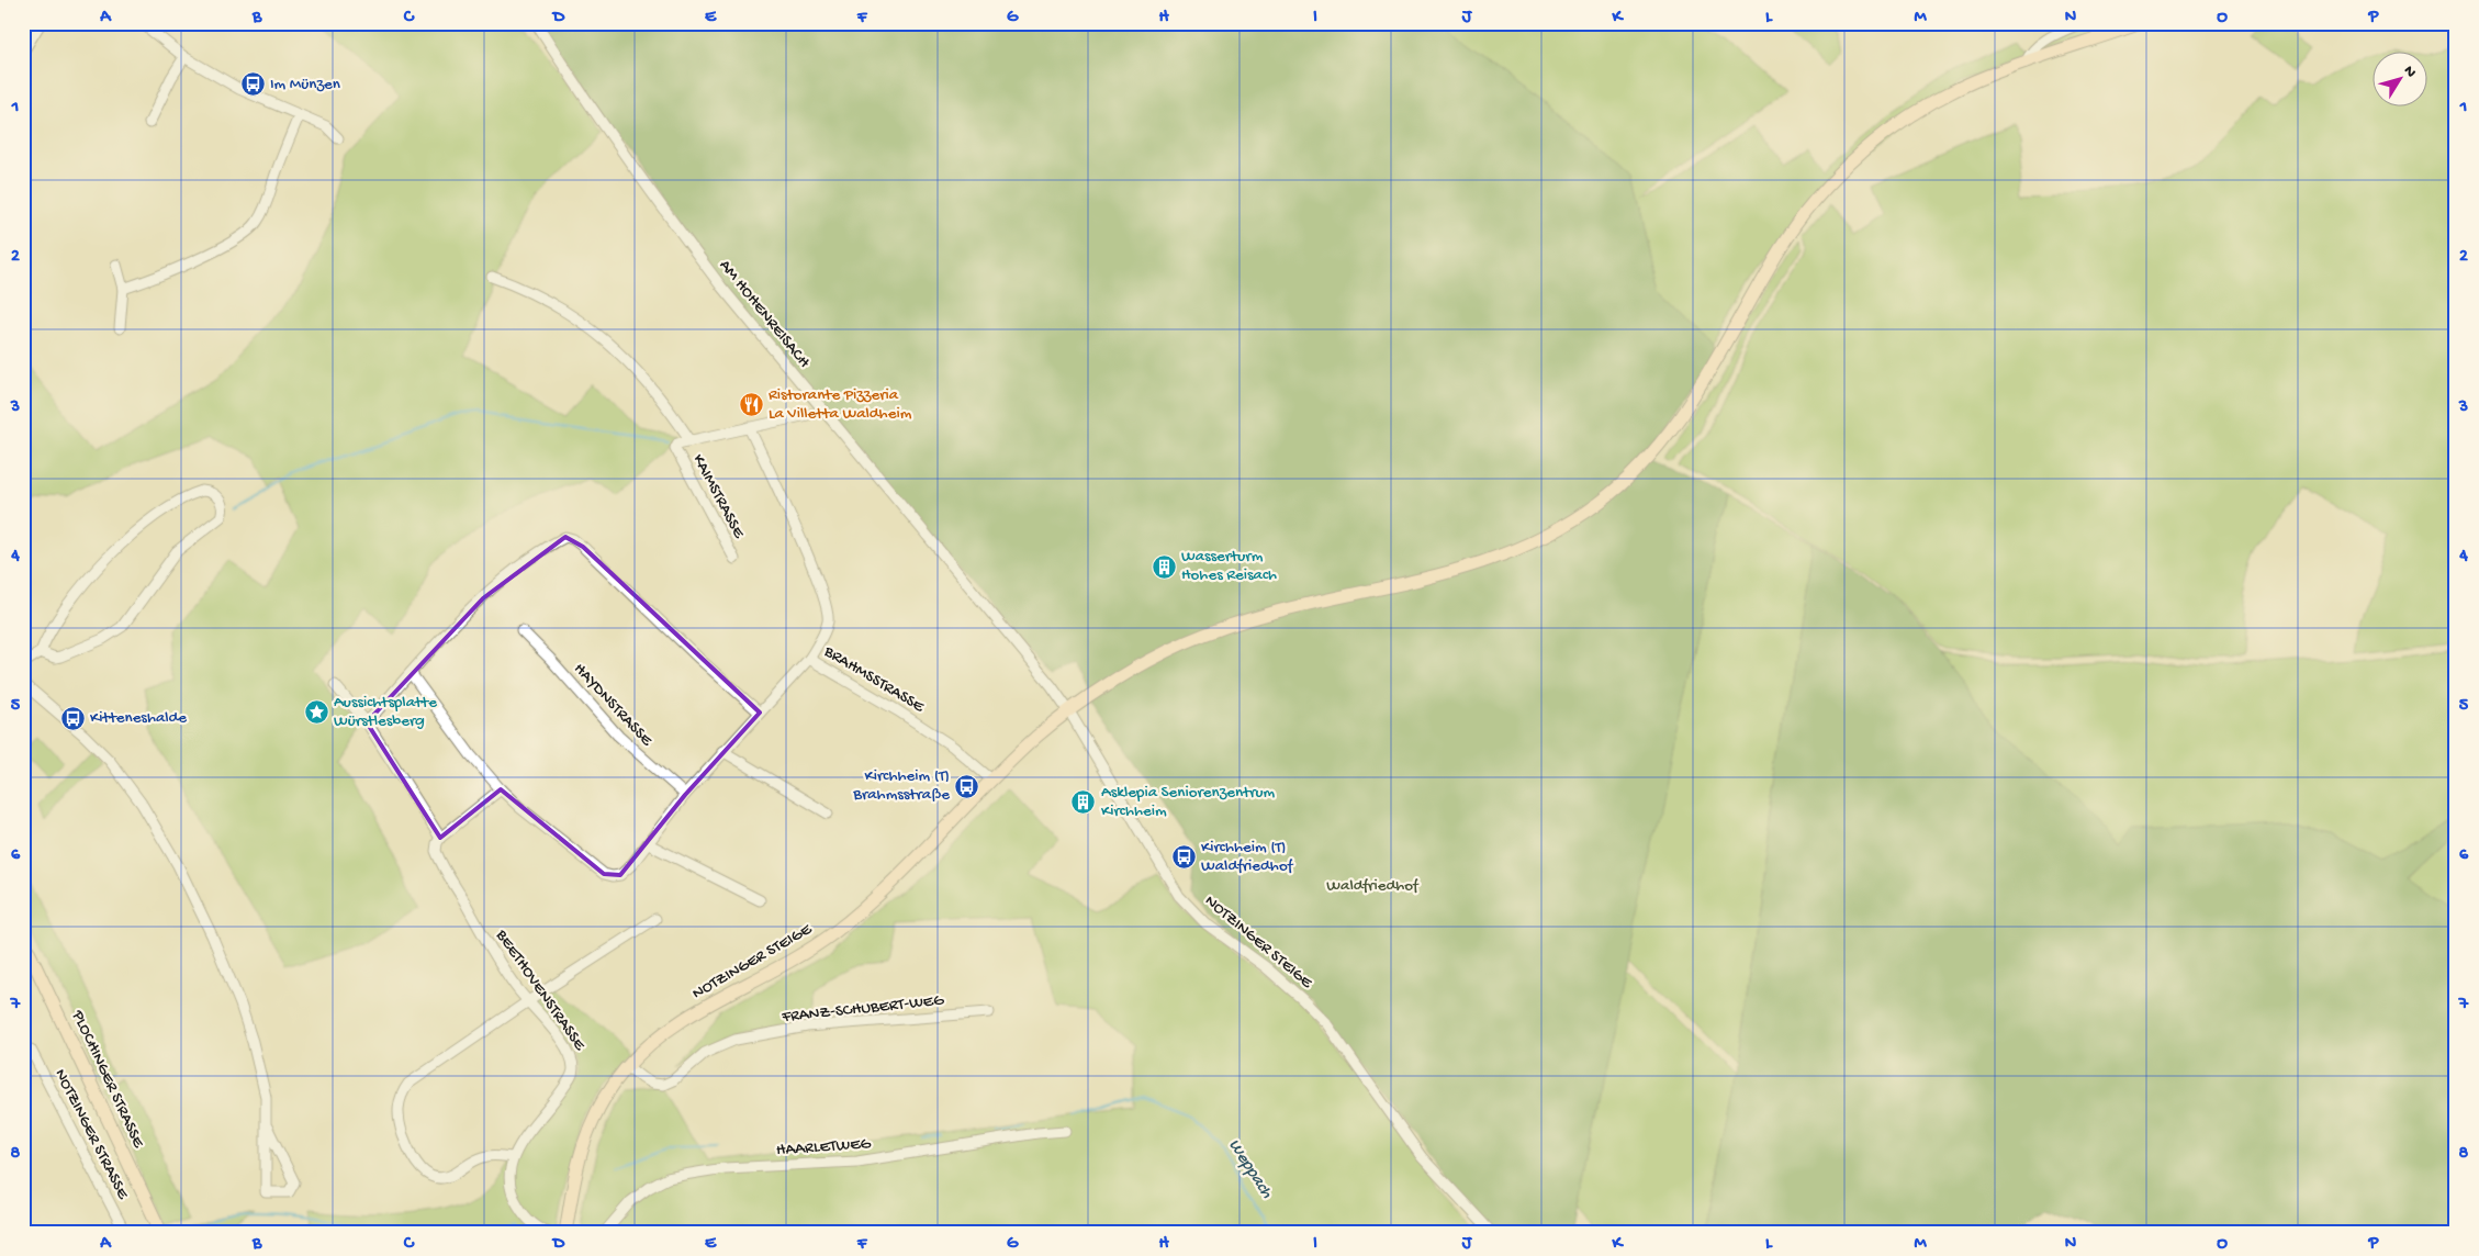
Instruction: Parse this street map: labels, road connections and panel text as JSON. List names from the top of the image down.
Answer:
{
  "streets": {
    "main road": ["NOTZINGER STEIGE", "PLOCHINGER STRASSE"],
    "street": [
      "AM HOHENREISACH",
      "KAIMSTRASSE",
      "BRAHMSSTRASSE",
      "HAYDNSTRASSE",
      "BEETHOVENSTRASSE",
      "FRANZ-SCHUBERT-WEG",
      "NOTZINGER STRASSE",
      "HAARLETWEG"
    ]
  },
  "crossings": [
    ["AM HOHENREISACH", "NOTZINGER STEIGE"],
    ["BRAHMSSTRASSE", "NOTZINGER STEIGE"],
    ["NOTZINGER STEIGE", "FRANZ-SCHUBERT-WEG"]
  ],
  "water": ["Weppach"],
  "parks": ["Waldfriedhof"],
  "places": {
    "bus stop": [
      "Im Münzen",
      "Kitteneshalde",
      "Kirchheim (T) Brahmsstraße",
      "Kirchheim (T) Waldfriedhof"
    ],
    "restaurant": ["Ristorante Pizzeria La Villetta Waldheim"],
    "building": ["Wasserturm Hohes Reisach", "Asklepia Seniorenzentrum Kirchheim"],
    "place": ["Aussichtsplatte Würstlesberg"]
  },
  "north": "top right",
  "grid": {
    "columns": [
      "A",
      "B",
      "C",
      "D",
      "E",
      "F",
      "G",
      "H",
      "I",
      "J",
      "K",
      "L",
      "M",
      "N",
      "O",
      "P"
    ],
    "rows": [
      "1",
      "2",
      "3",
      "4",
      "5",
      "6",
      "7",
      "8"
    ]
  }
}
